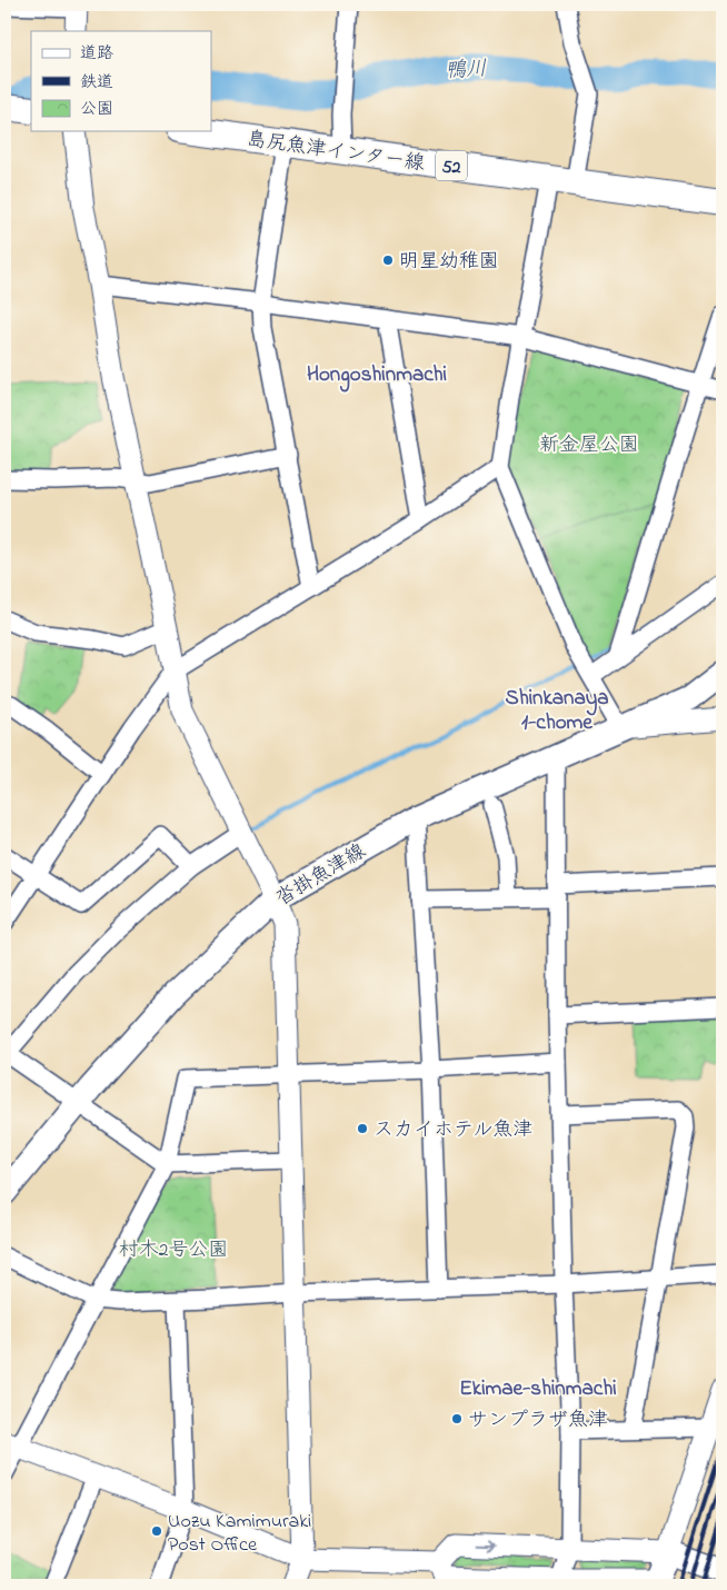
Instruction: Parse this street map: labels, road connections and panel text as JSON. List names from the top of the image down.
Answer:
{
  "streets": {
    "main road": ["島尻魚津インター線", "52", "沓掛魚津線"]
  },
  "districts": ["Hongoshinmachi", "Shinkanaya 1-chome", "Ekimae-shinmachi"],
  "water": ["鴨川"],
  "parks": ["新金屋公園", "村木2号公園"],
  "places": [
    "明星幼稚園",
    "スカイホテル魚津",
    "サンプラザ魚津",
    "Uozu Kamimuraki Post Office"
  ],
  "legend": ["道路", "鉄道", "公園"]
}
